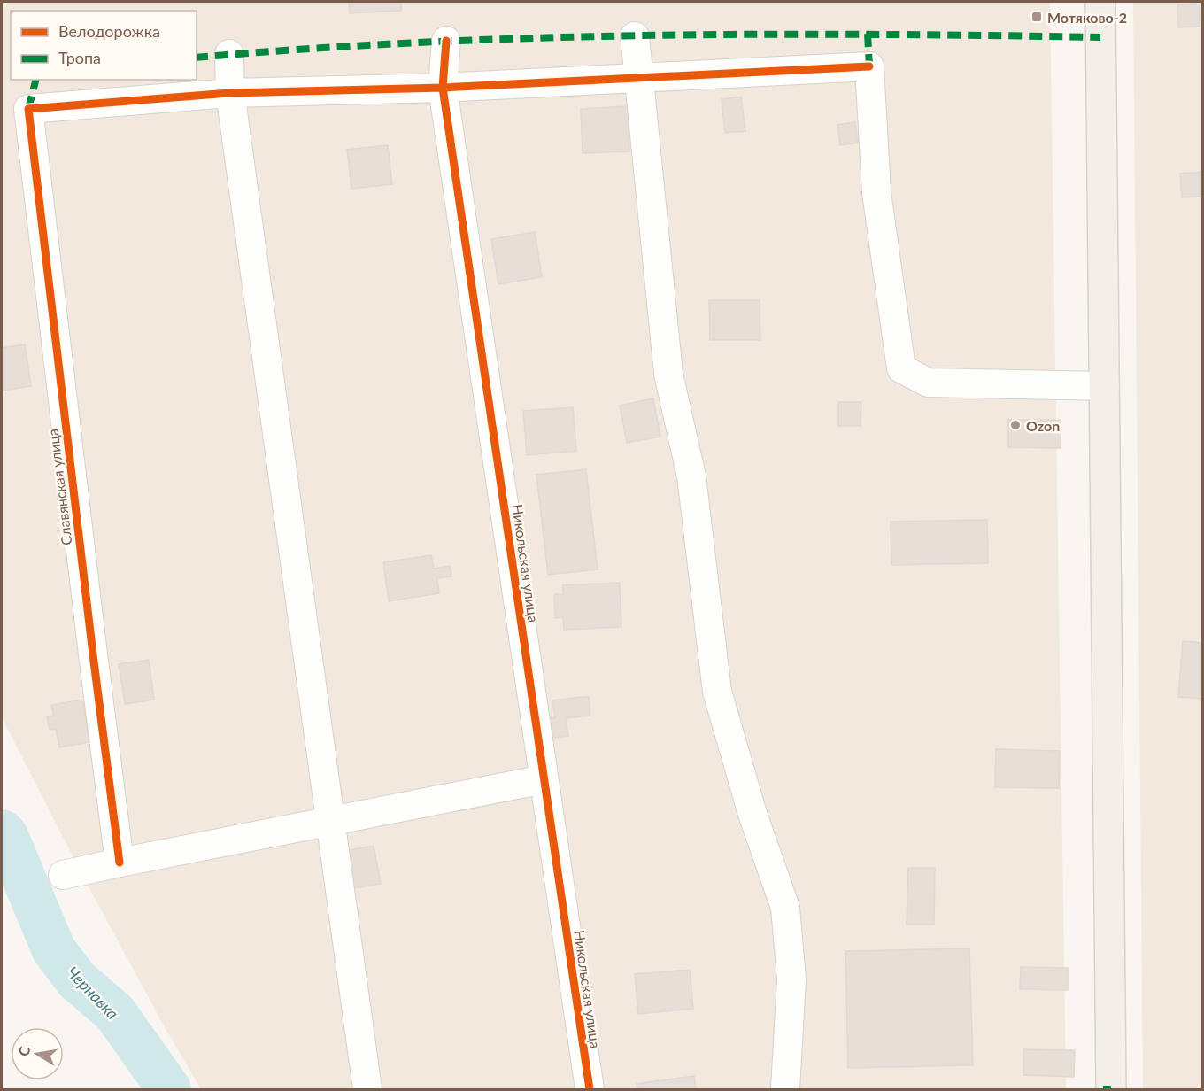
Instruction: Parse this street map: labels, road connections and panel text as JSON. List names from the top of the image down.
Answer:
{
  "streets": {
    "street": ["Славянская улица", "Никольская улица"]
  },
  "water": ["Чернавка"],
  "places": {
    "transit": ["Мотяково-2"],
    "other": ["Ozon"]
  },
  "legend": ["Велодорожка", "Тропа"],
  "north": "left"
}
